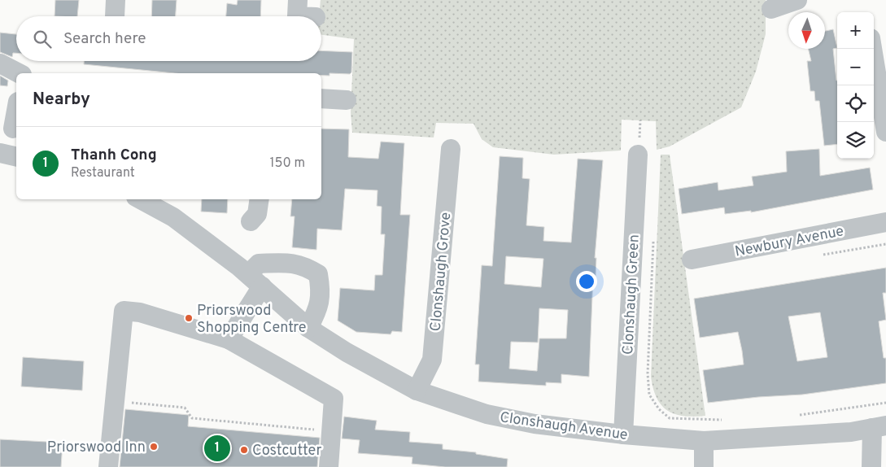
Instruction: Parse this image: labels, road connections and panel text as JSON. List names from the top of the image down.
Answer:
{
  "streets": {
    "street": [
      "Newbury Avenue",
      "Clonshaugh Grove",
      "Clonshaugh Green",
      "Clonshaugh Avenue"
    ]
  },
  "crossings": [
    ["Clonshaugh Grove", "Clonshaugh Avenue"],
    ["Clonshaugh Green", "Clonshaugh Avenue"]
  ],
  "places": ["Priorswood Shopping Centre", "Priorswood Inn", "Costcutter"],
  "north": "bottom",
  "page": {
    "map_buttons": ["+", "−"],
    "search": "Search here",
    "heading": "Nearby",
    "list": [
      {
        "mark": "1",
        "name": "Thanh Cong",
        "note": "Restaurant",
        "value": "150 m"
      }
    ],
    "pins": "1"
  }
}
